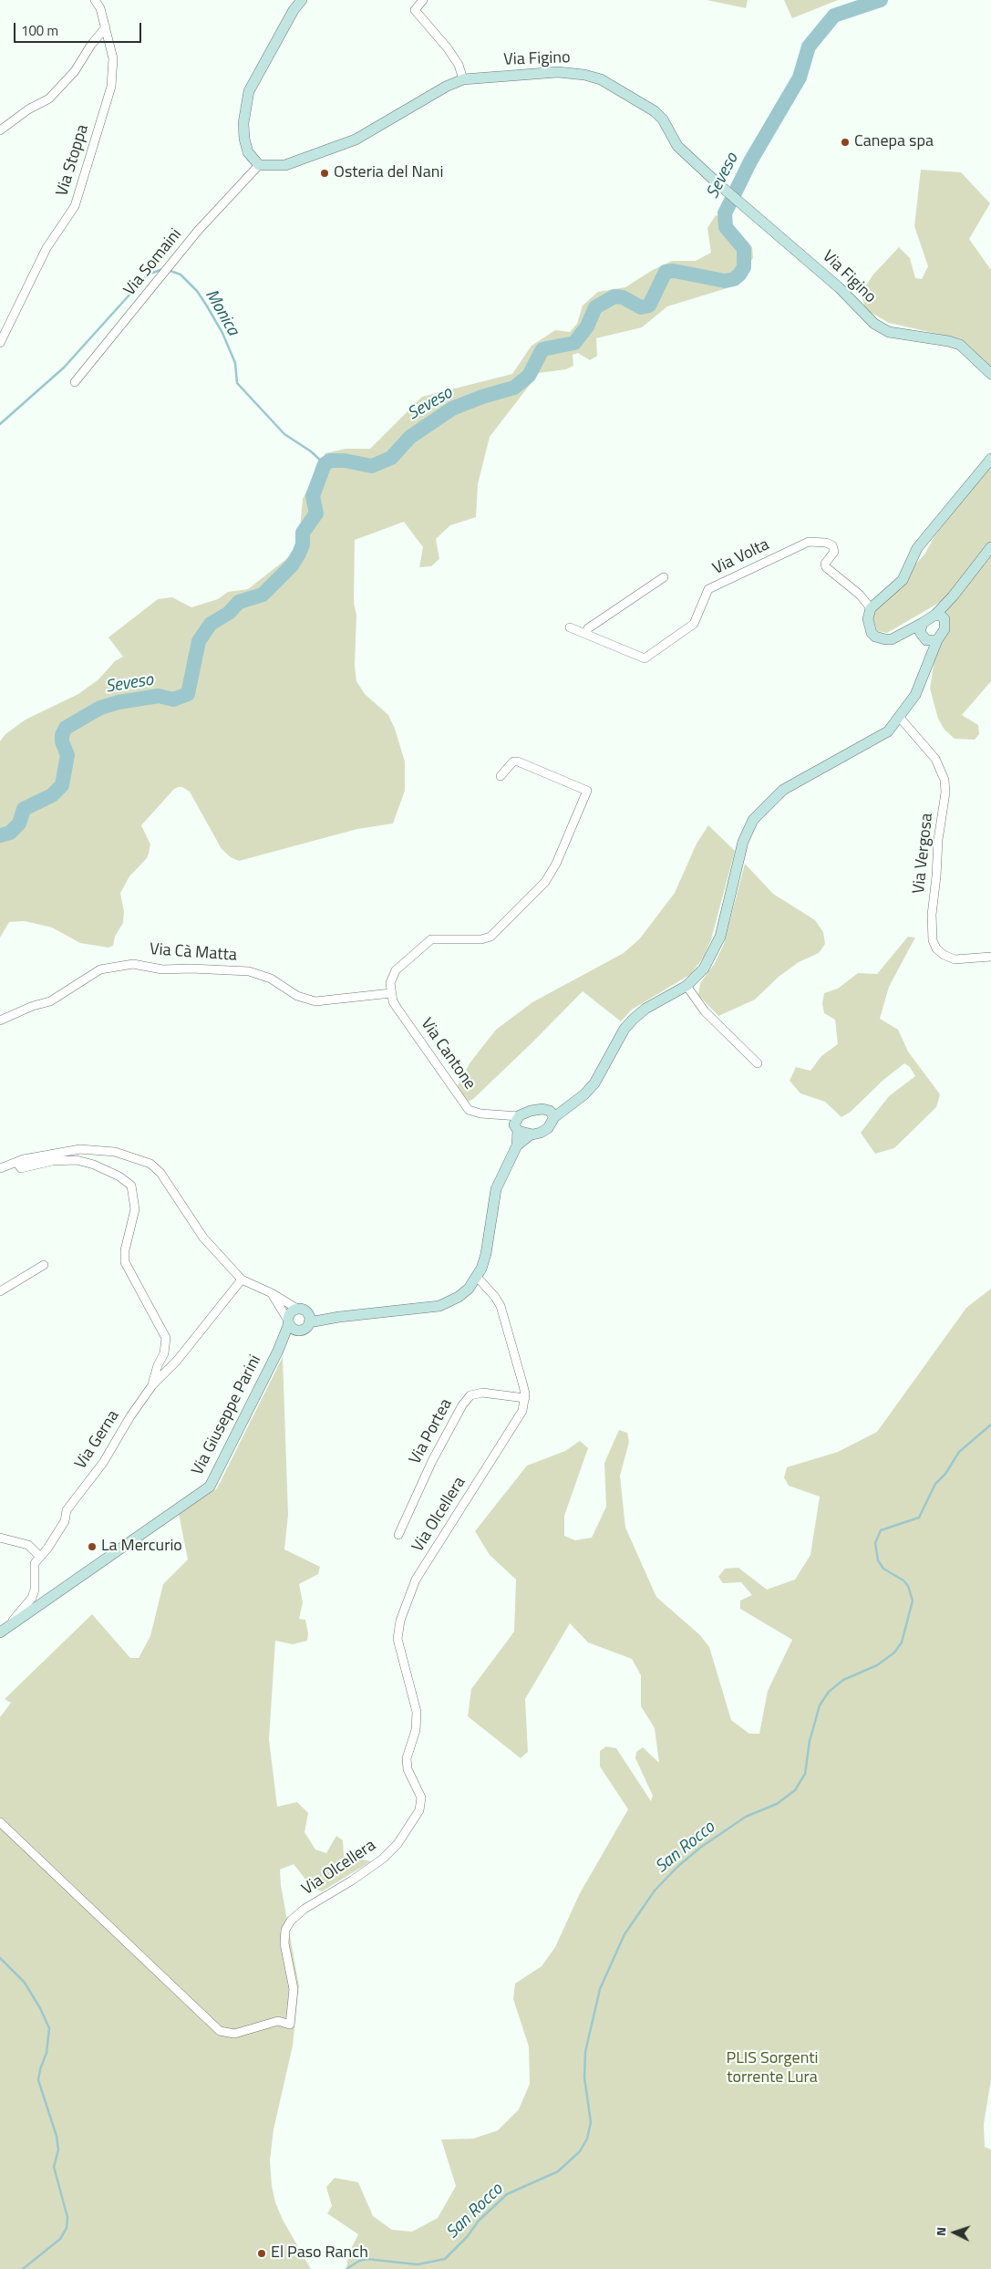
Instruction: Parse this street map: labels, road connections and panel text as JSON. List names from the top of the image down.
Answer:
{
  "streets": {
    "street": [
      "Via Figino",
      "Via Stoppa",
      "Via Somaini",
      "Via Volta",
      "Via Vergosa",
      "Via Cà Matta",
      "Via Cantone",
      "Via Giuseppe Parini",
      "Via Portea",
      "Via Gerna",
      "Via Olcellera"
    ]
  },
  "crossings": [
    ["Via Figino", "Via Somaini"],
    ["Via Cà Matta", "Via Cantone"],
    ["Via Giuseppe Parini", "Via Gerna"],
    ["Via Portea", "Via Olcellera"]
  ],
  "water": ["Seveso", "Monica", "San Rocco"],
  "parks": ["PLIS Sorgenti torrente Lura"],
  "places": [
    "Canepa spa",
    "Osteria del Nani",
    "La Mercurio",
    "El Paso Ranch"
  ],
  "scale_bar": "100 m",
  "north": "left"
}
